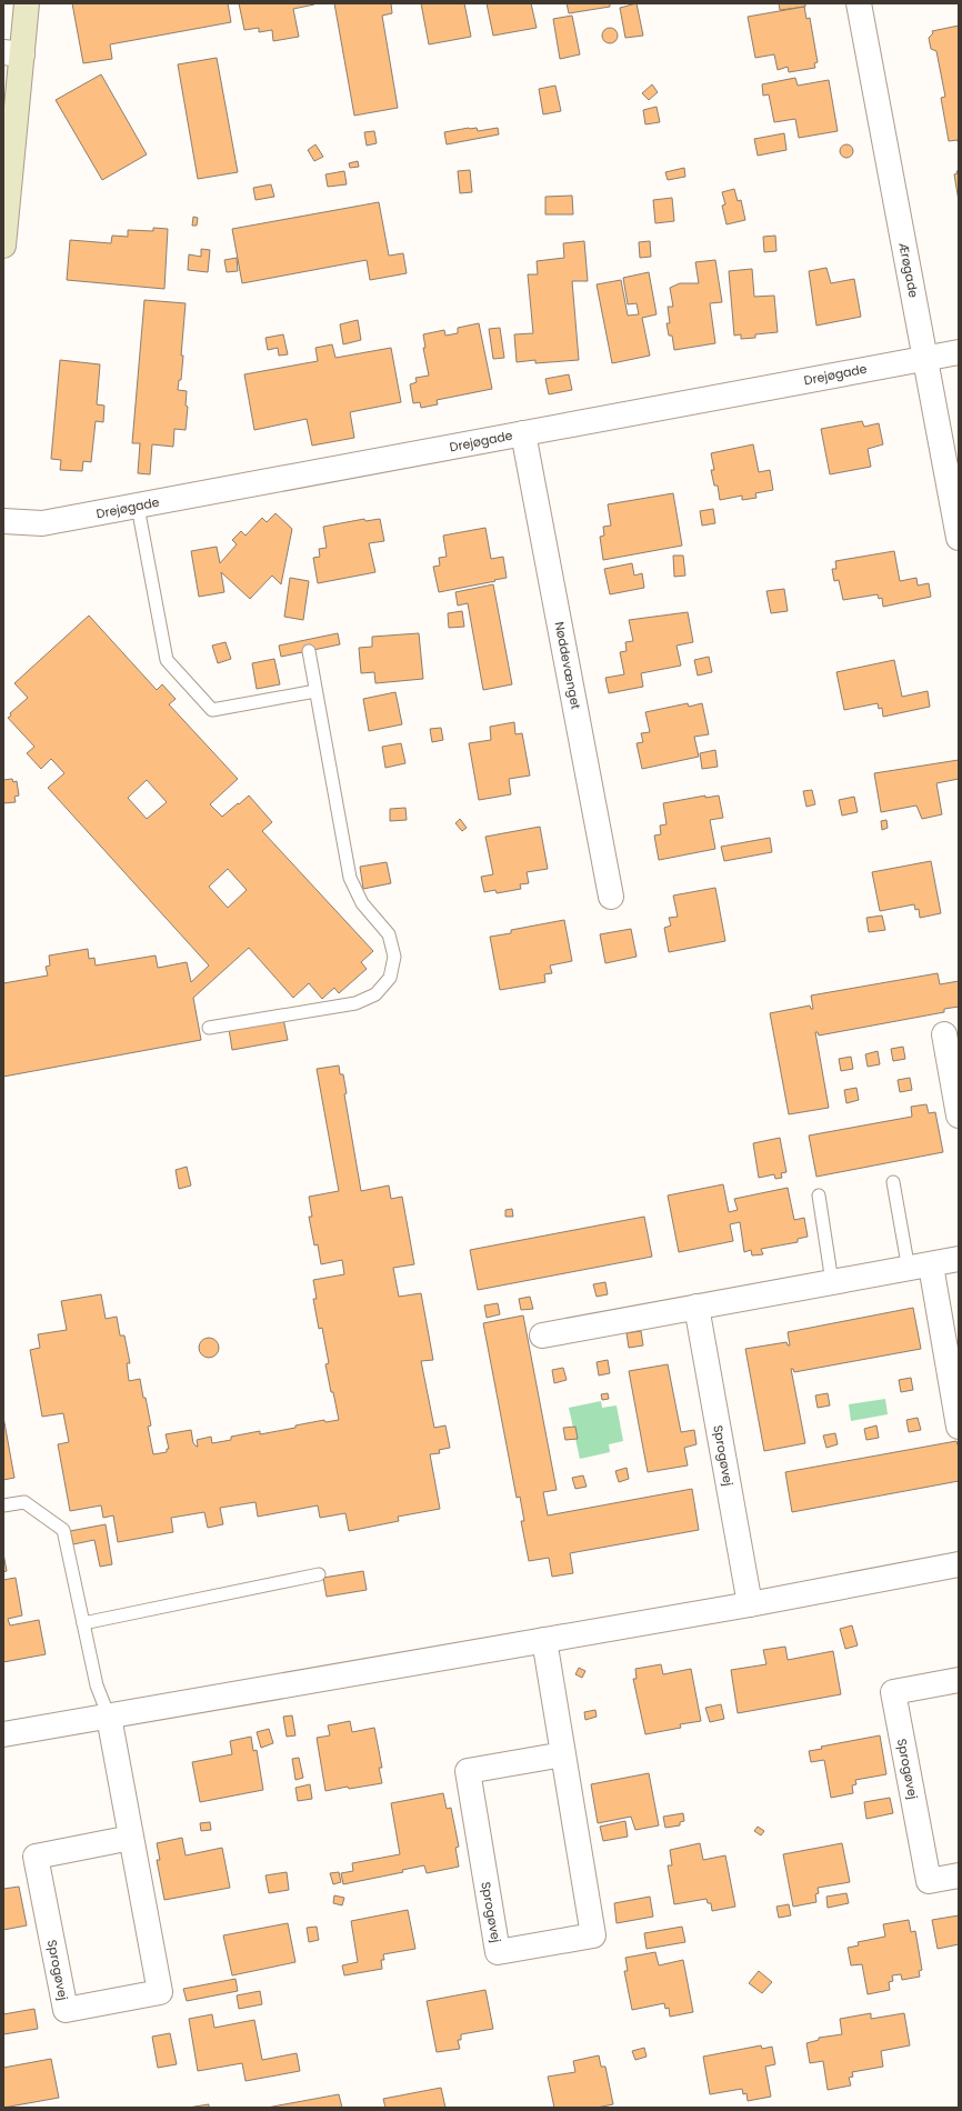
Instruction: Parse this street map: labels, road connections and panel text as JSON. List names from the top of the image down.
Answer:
{
  "streets": {
    "street": [
      "Ærøgade",
      "Drejøgade",
      "Nøddevænget",
      "Sprogøvej"
    ]
  },
  "crossings": [
    ["Ærøgade", "Drejøgade"],
    ["Drejøgade", "Nøddevænget"]
  ]
}
